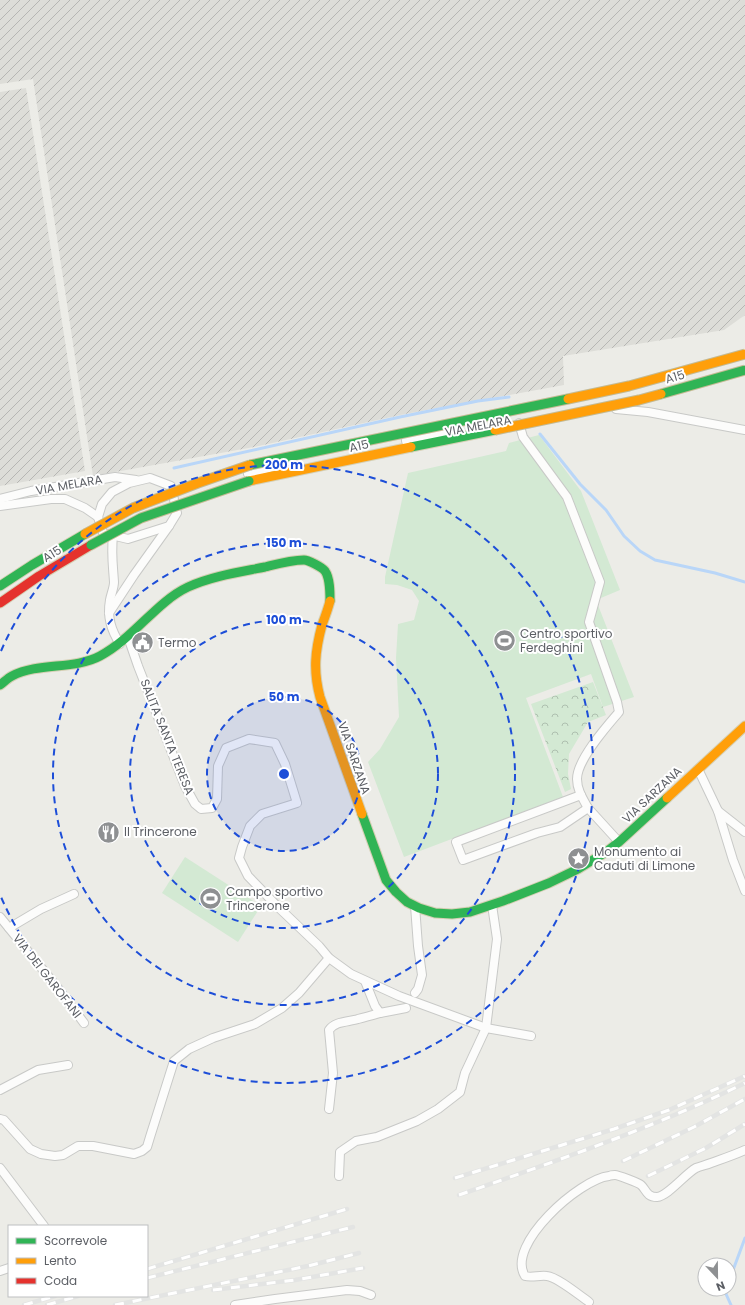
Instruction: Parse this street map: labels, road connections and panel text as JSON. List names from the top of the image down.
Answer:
{
  "streets": {
    "main road": ["A15", "VIA SARZANA"],
    "street": ["VIA MELARA", "SALITA SANTA TERESA", "VIA DEI GAROFANI"]
  },
  "crossings": [
    ["SALITA SANTA TERESA", "VIA SARZANA"]
  ],
  "places": {
    "sports": ["Centro sportivo Ferdeghini", "Campo sportivo Trincerone"],
    "public building": ["Termo"],
    "restaurant": ["Il Trincerone"],
    "place": ["Monumento ai Caduti di Limone"]
  },
  "legend": ["Scorrevole", "Lento", "Coda"],
  "north": "bottom",
  "rings": [
    "200 m",
    "150 m",
    "100 m",
    "50 m"
  ]
}
